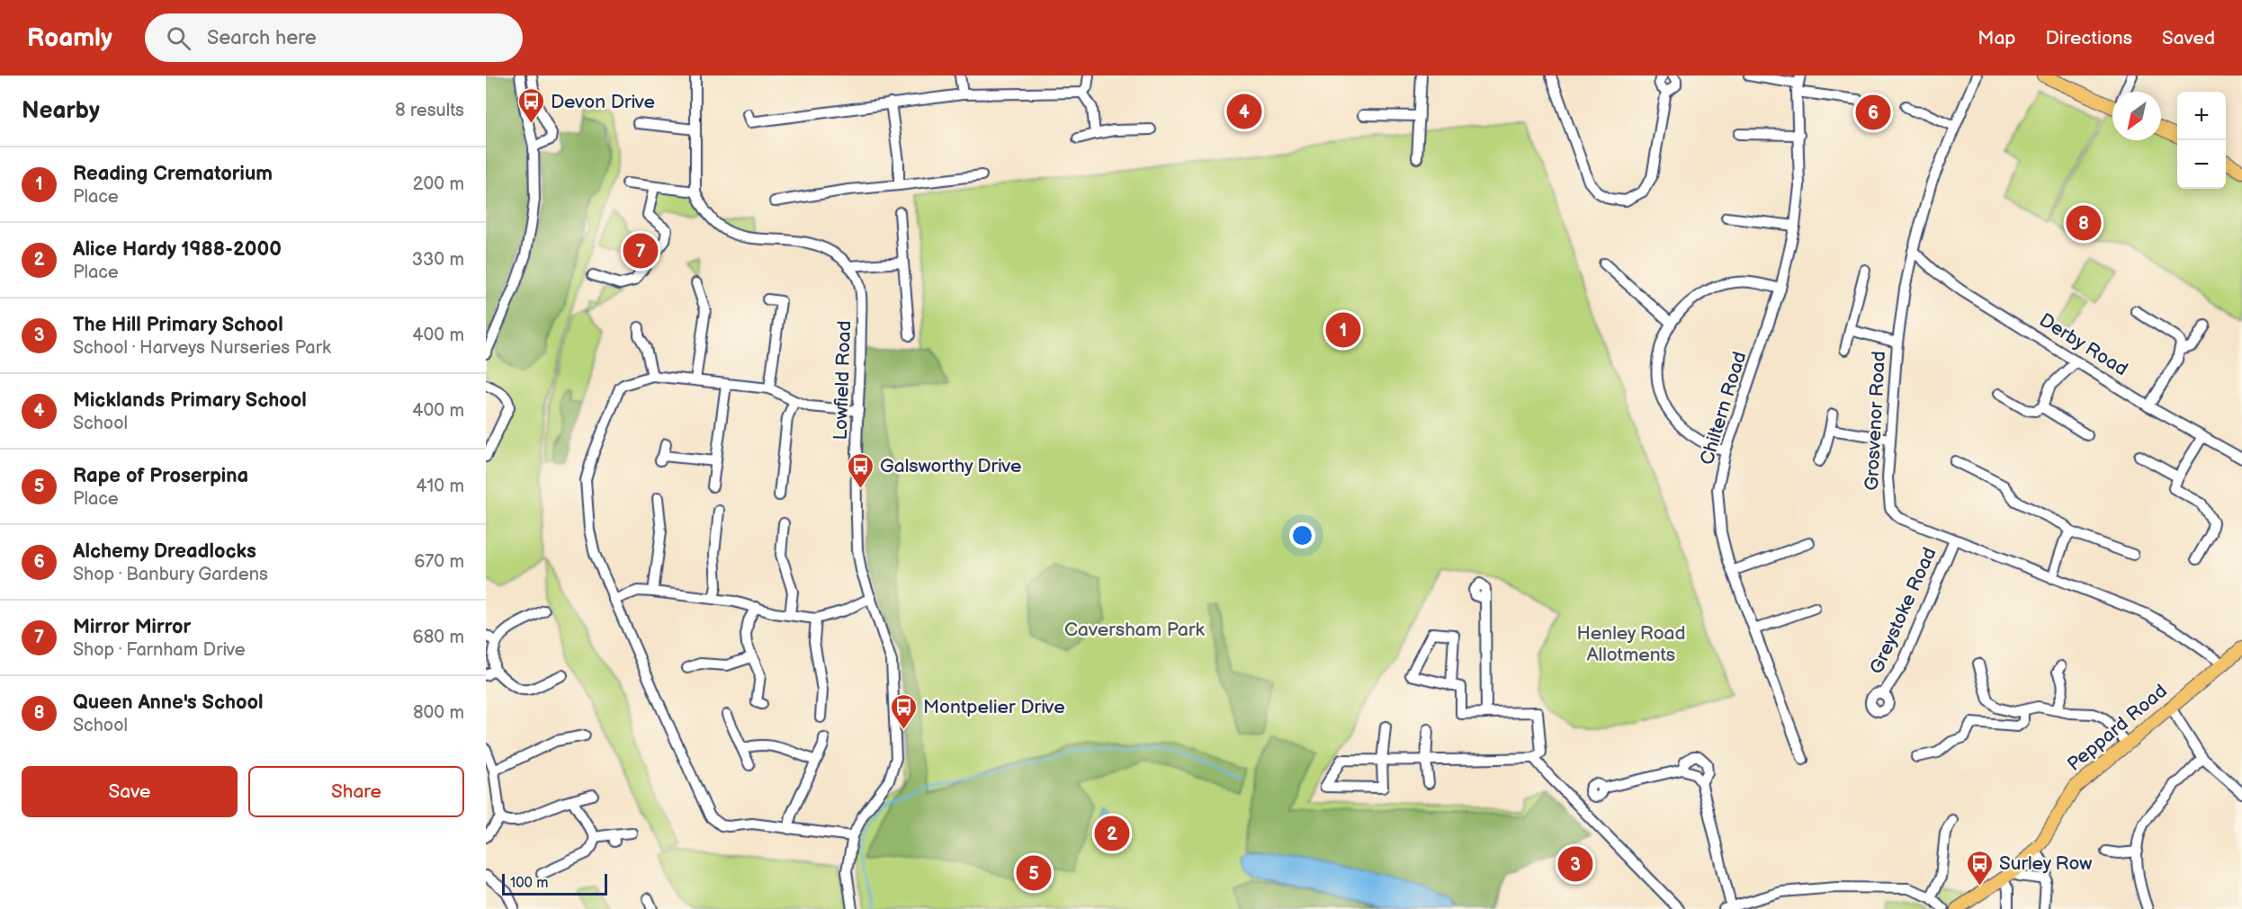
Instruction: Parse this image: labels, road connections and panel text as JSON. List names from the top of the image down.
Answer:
{
  "streets": {
    "main road": ["Peppard Road"],
    "street": [
      "Derby Road",
      "Lowfield Road",
      "Chiltern Road",
      "Grosvenor Road",
      "Greystoke Road"
    ]
  },
  "crossings": [
    ["Derby Road", "Grosvenor Road"],
    ["Grosvenor Road", "Greystoke Road"],
    ["Grosvenor Road", "Peppard Road"]
  ],
  "parks": ["Caversham Park", "Henley Road Allotments"],
  "places": {
    "bus stop": [
      "Devon Drive",
      "Galsworthy Drive",
      "Montpelier Drive",
      "Surley Row"
    ]
  },
  "scale_bar": "100 m",
  "north": "bottom left",
  "page": {
    "header": "Roamly",
    "search": "Search here",
    "nav": ["Map", "Directions", "Saved"],
    "heading": ["Nearby", "8 results"],
    "map_buttons": ["+", "−"],
    "pins": [
      "4",
      "6",
      "8",
      "7",
      "1",
      "2",
      "3",
      "5"
    ],
    "list": [
      {
        "mark": "1",
        "name": "Reading Crematorium",
        "note": "Place",
        "value": "200 m"
      },
      {
        "mark": "2",
        "name": "Alice Hardy 1988-2000",
        "note": "Place",
        "value": "330 m"
      },
      {
        "mark": "3",
        "name": "The Hill Primary School",
        "note": "School · Harveys Nurseries Park",
        "value": "400 m"
      },
      {
        "mark": "4",
        "name": "Micklands Primary School",
        "note": "School",
        "value": "400 m"
      },
      {
        "mark": "5",
        "name": "Rape of Proserpina",
        "note": "Place",
        "value": "410 m"
      },
      {
        "mark": "6",
        "name": "Alchemy Dreadlocks",
        "note": "Shop · Banbury Gardens",
        "value": "670 m"
      },
      {
        "mark": "7",
        "name": "Mirror Mirror",
        "note": "Shop · Farnham Drive",
        "value": "680 m"
      },
      {
        "mark": "8",
        "name": "Queen Anne's School",
        "note": "School",
        "value": "800 m"
      }
    ],
    "buttons": ["Save", "Share"],
    "scale": "100 m"
  }
}
